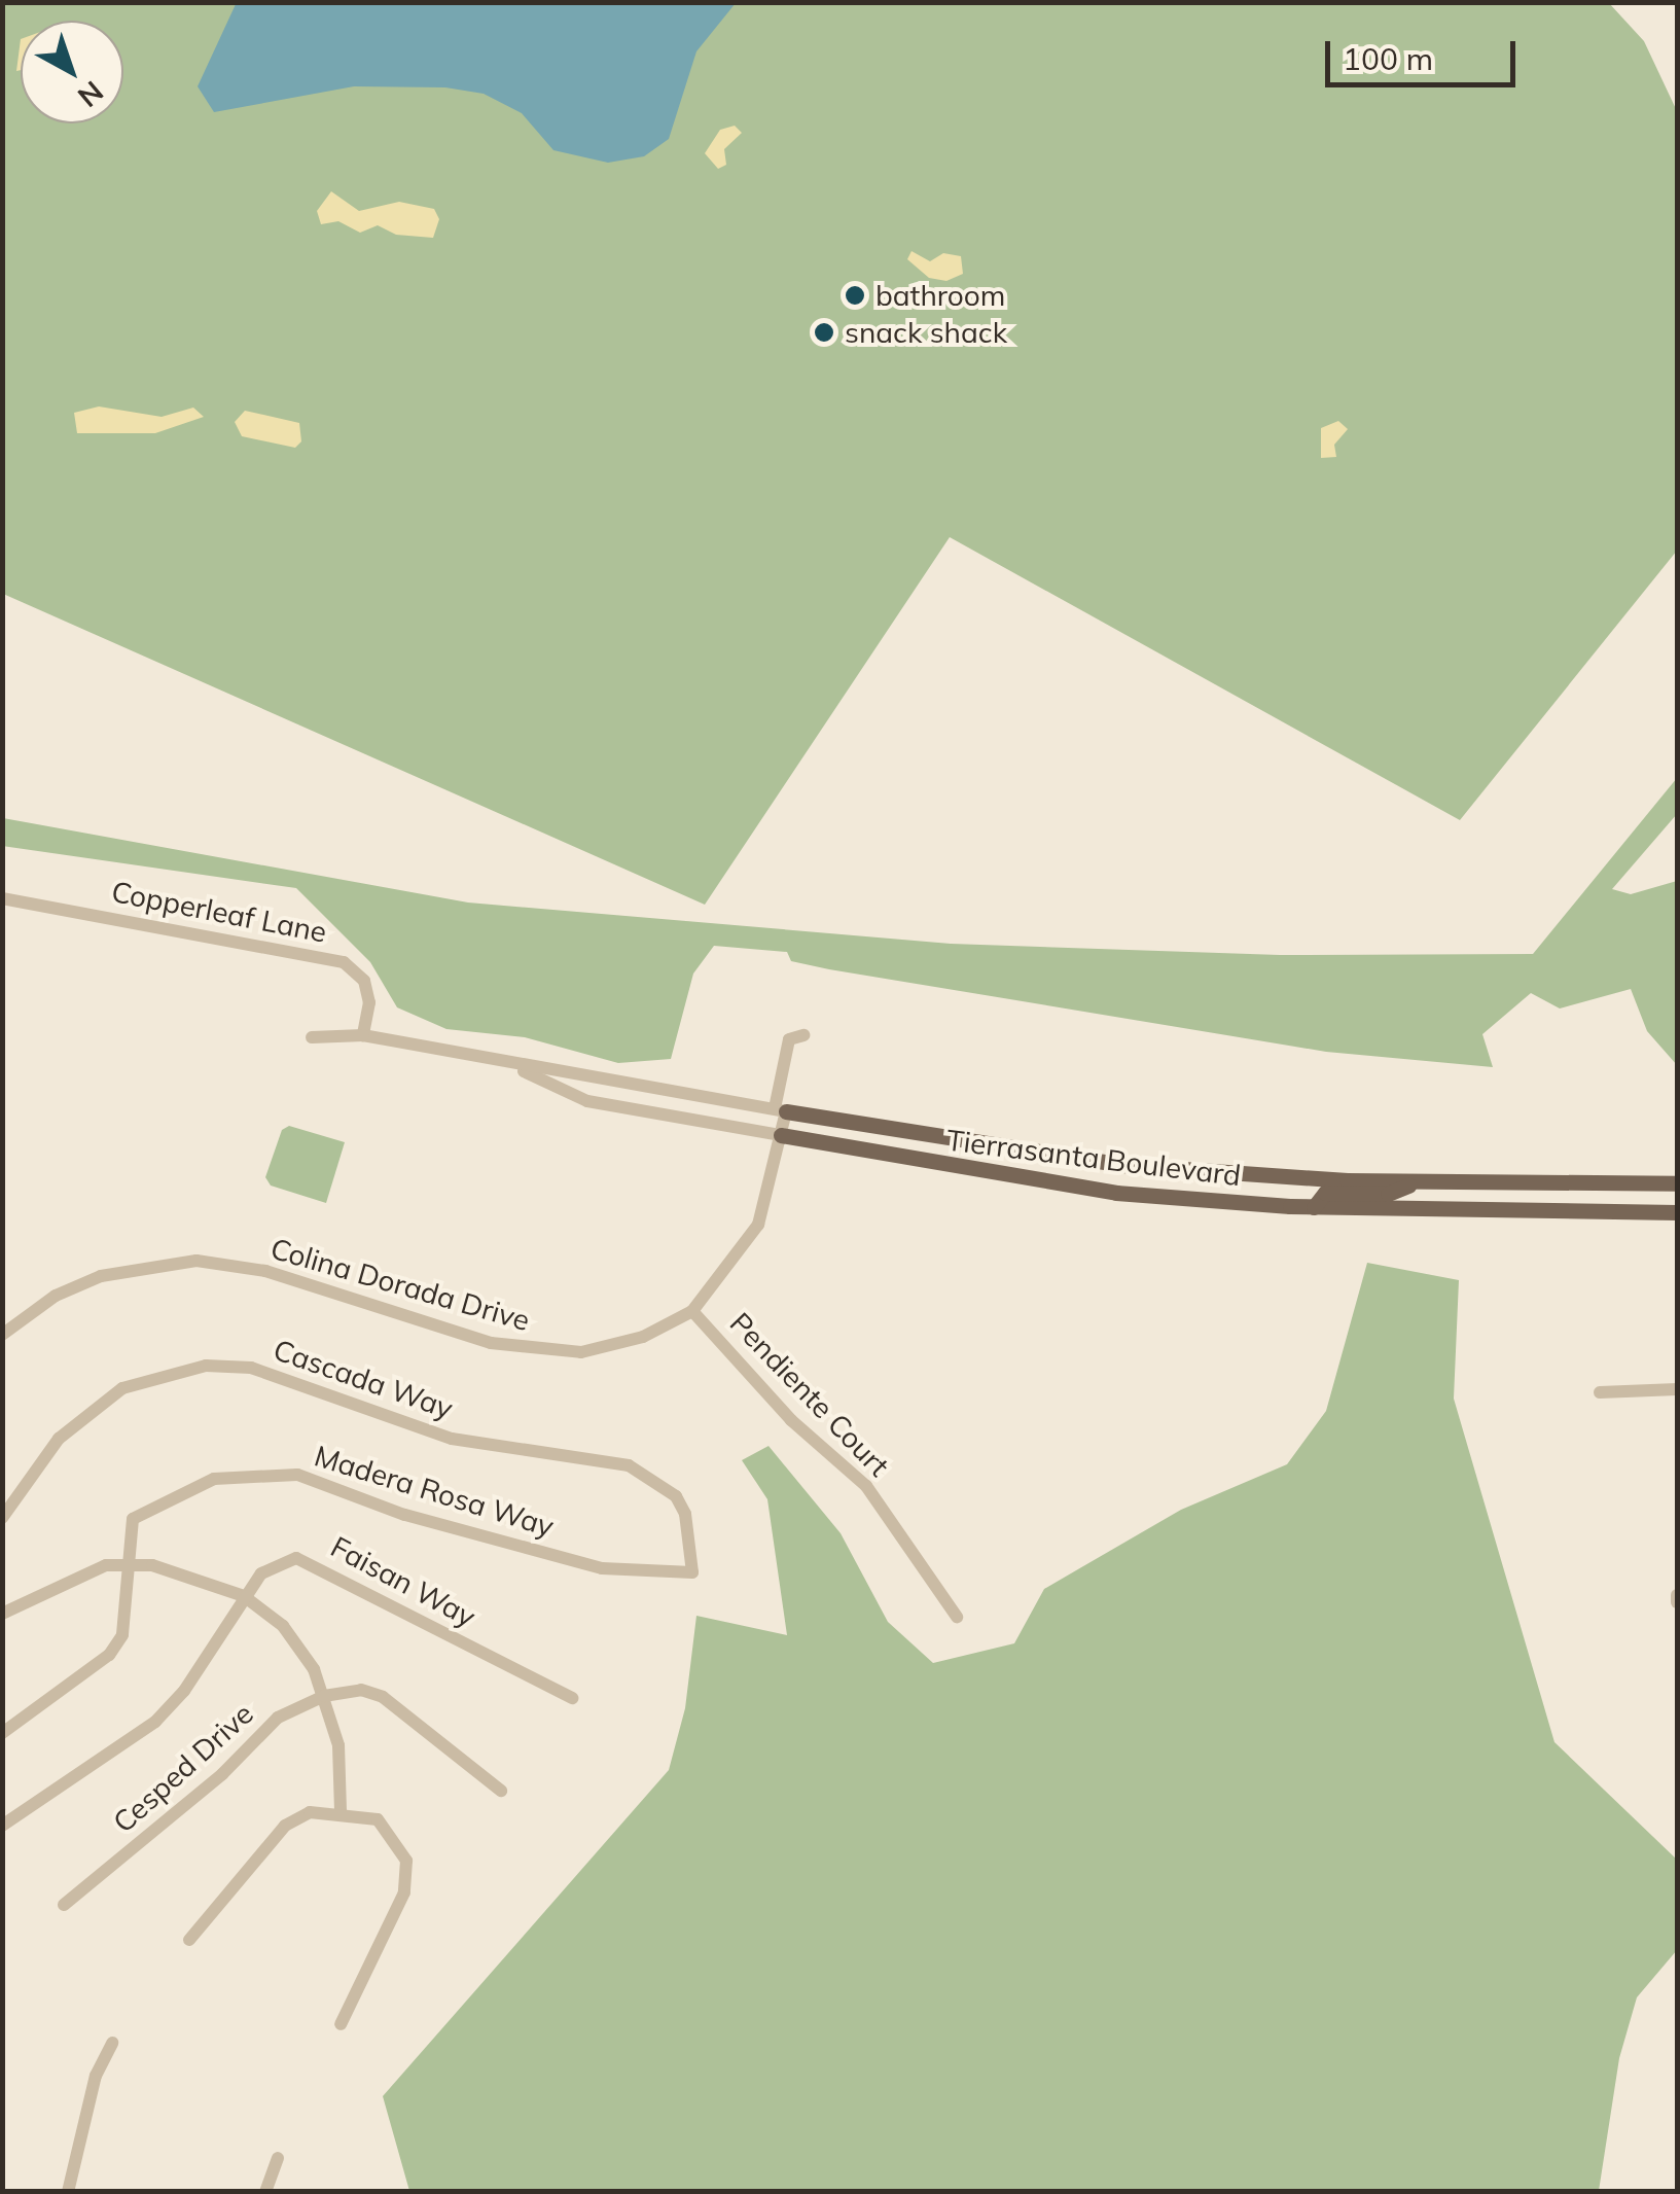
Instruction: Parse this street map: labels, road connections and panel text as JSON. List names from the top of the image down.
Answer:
{
  "streets": {
    "main road": ["Tierrasanta Boulevard"],
    "street": [
      "Copperleaf Lane",
      "Colina Dorada Drive",
      "Cascada Way",
      "Pendiente Court",
      "Madera Rosa Way",
      "Faisan Way",
      "Cesped Drive"
    ]
  },
  "crossings": [
    ["Copperleaf Lane", "Tierrasanta Boulevard"],
    ["Tierrasanta Boulevard", "Colina Dorada Drive"],
    ["Colina Dorada Drive", "Pendiente Court"],
    ["Cascada Way", "Madera Rosa Way"]
  ],
  "places": ["bathroom", "snack shack"],
  "scale_bar": "100 m",
  "north": "bottom right"
}
